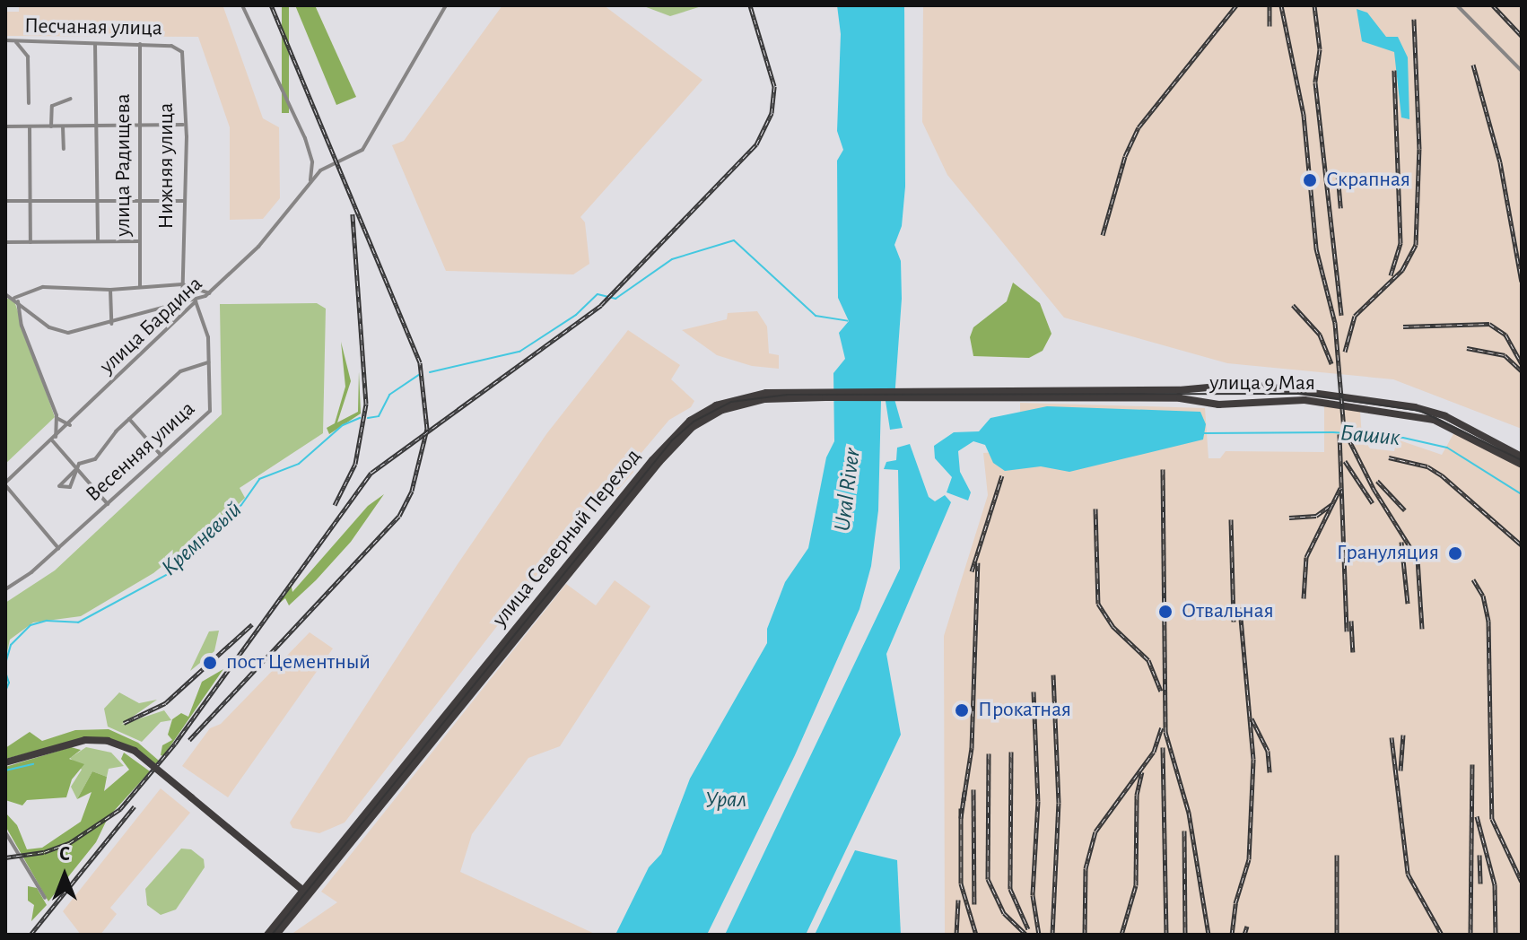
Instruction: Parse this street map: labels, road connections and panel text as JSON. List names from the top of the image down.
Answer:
{
  "streets": {
    "main road": ["улица 9 Мая", "улица Северный Переход"],
    "street": [
      "Песчаная улица",
      "улица Радищева",
      "Нижняя улица",
      "улица Бардина",
      "Весенняя улица"
    ]
  },
  "crossings": [
    ["Песчаная улица", "улица Радищева"],
    ["Песчаная улица", "Нижняя улица"],
    ["улица Бардина", "Весенняя улица"],
    ["улица 9 Мая", "улица Северный Переход"]
  ],
  "water": [
    "Башик",
    "Ural River",
    "Кремневый",
    "Урал"
  ],
  "places": [
    "Скрапная",
    "Грануляция",
    "Отвальная",
    "пост Цементный",
    "Прокатная"
  ],
  "north": "top"
}
